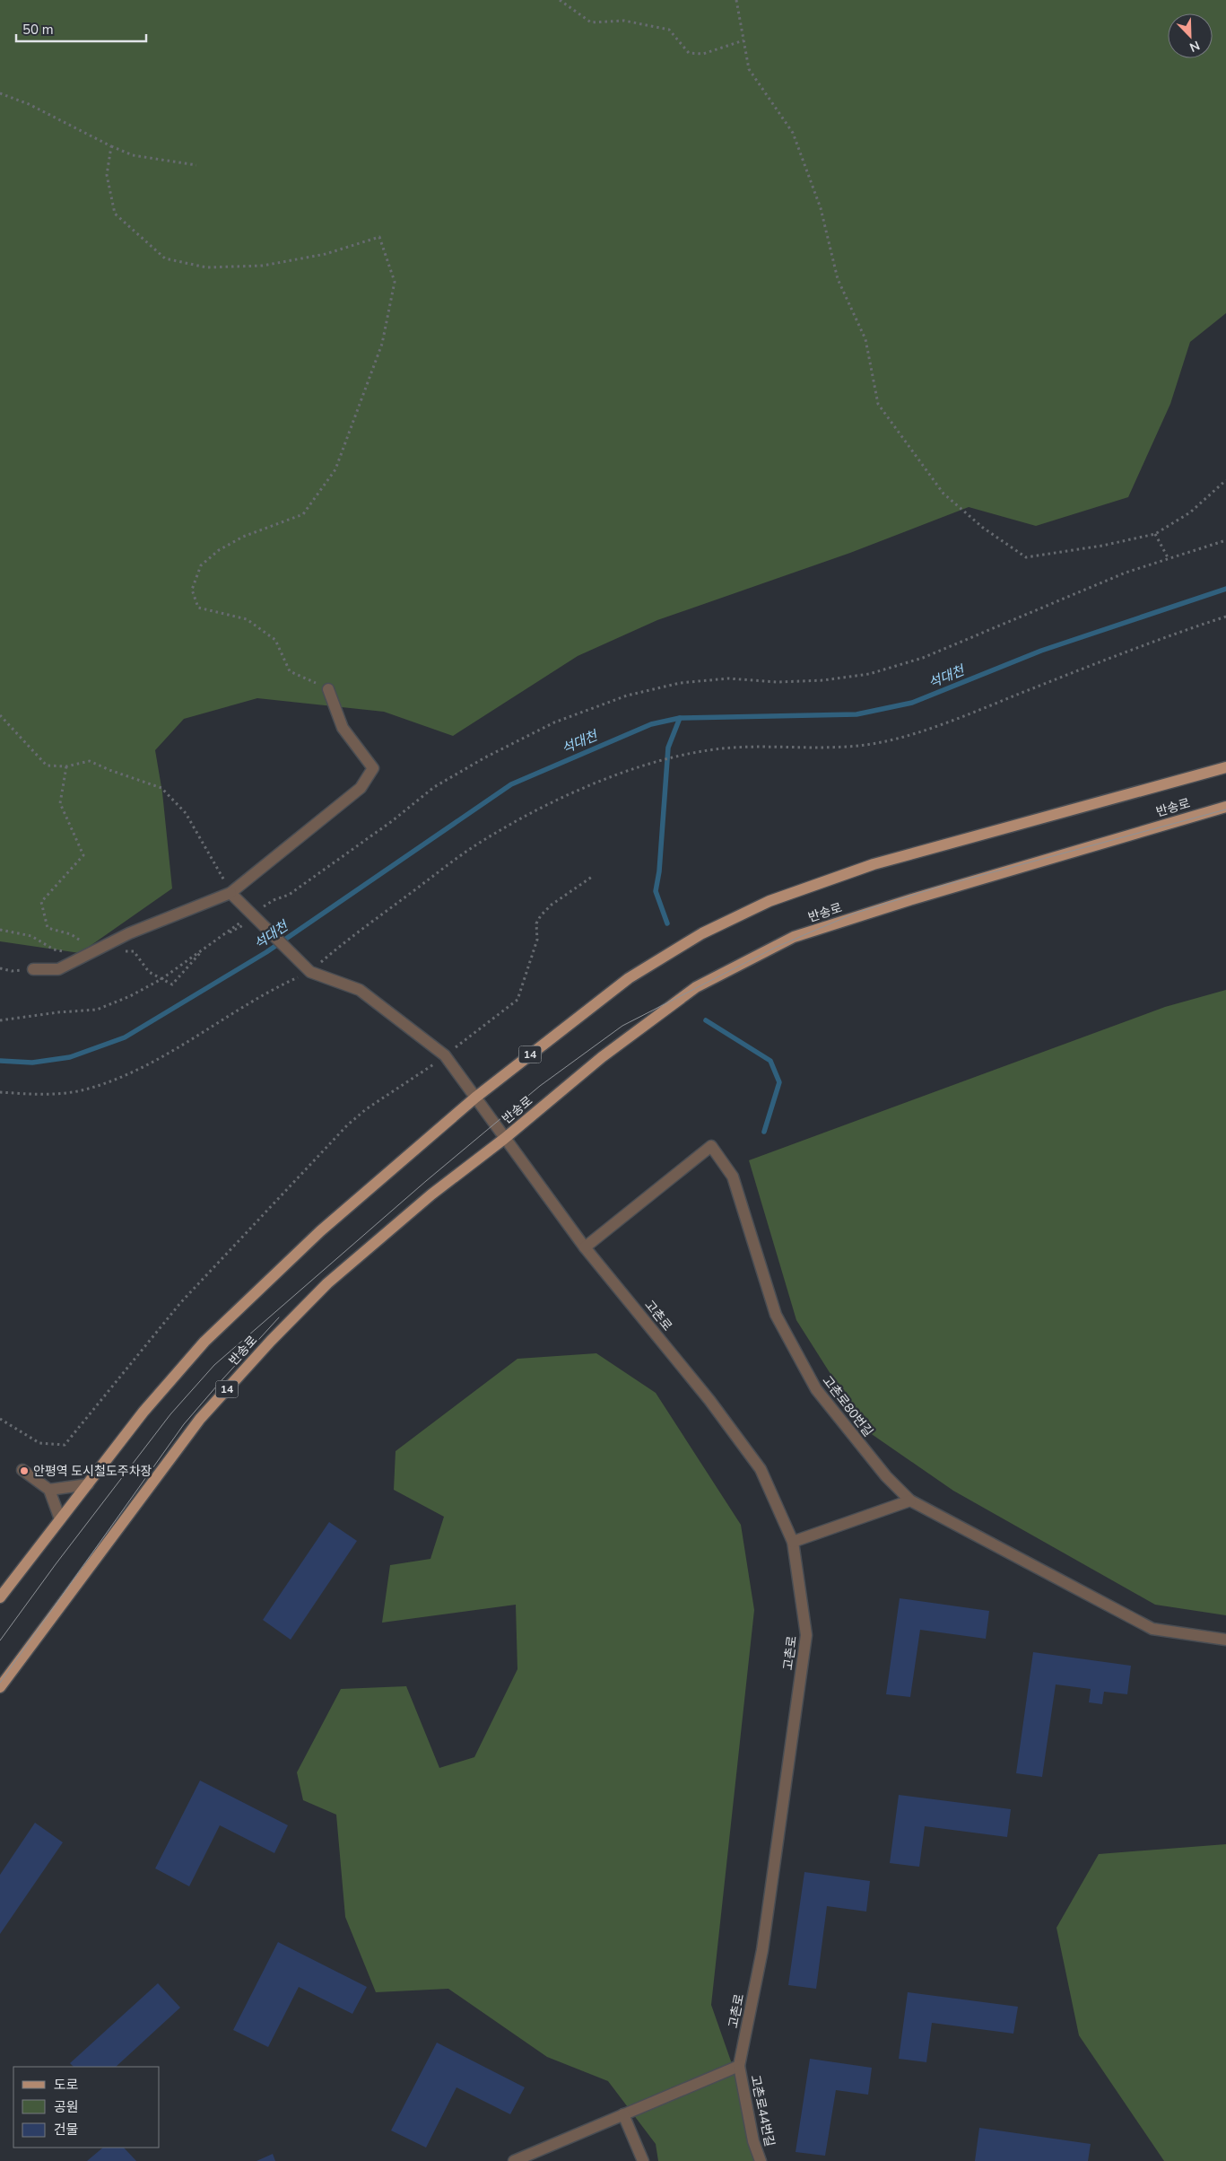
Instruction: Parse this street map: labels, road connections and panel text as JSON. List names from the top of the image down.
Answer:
{
  "streets": {
    "main road": ["반송로", "14"],
    "street": ["고촌로", "고촌로80번길", "고촌로44번길"]
  },
  "crossings": [
    ["반송로", "고촌로"],
    ["고촌로", "고촌로80번길"],
    ["고촌로", "고촌로44번길"]
  ],
  "water": ["석대천"],
  "places": ["안평역 도시철도주차장"],
  "legend": ["도로", "공원", "건물"],
  "scale_bar": "50 m",
  "north": "bottom right"
}
